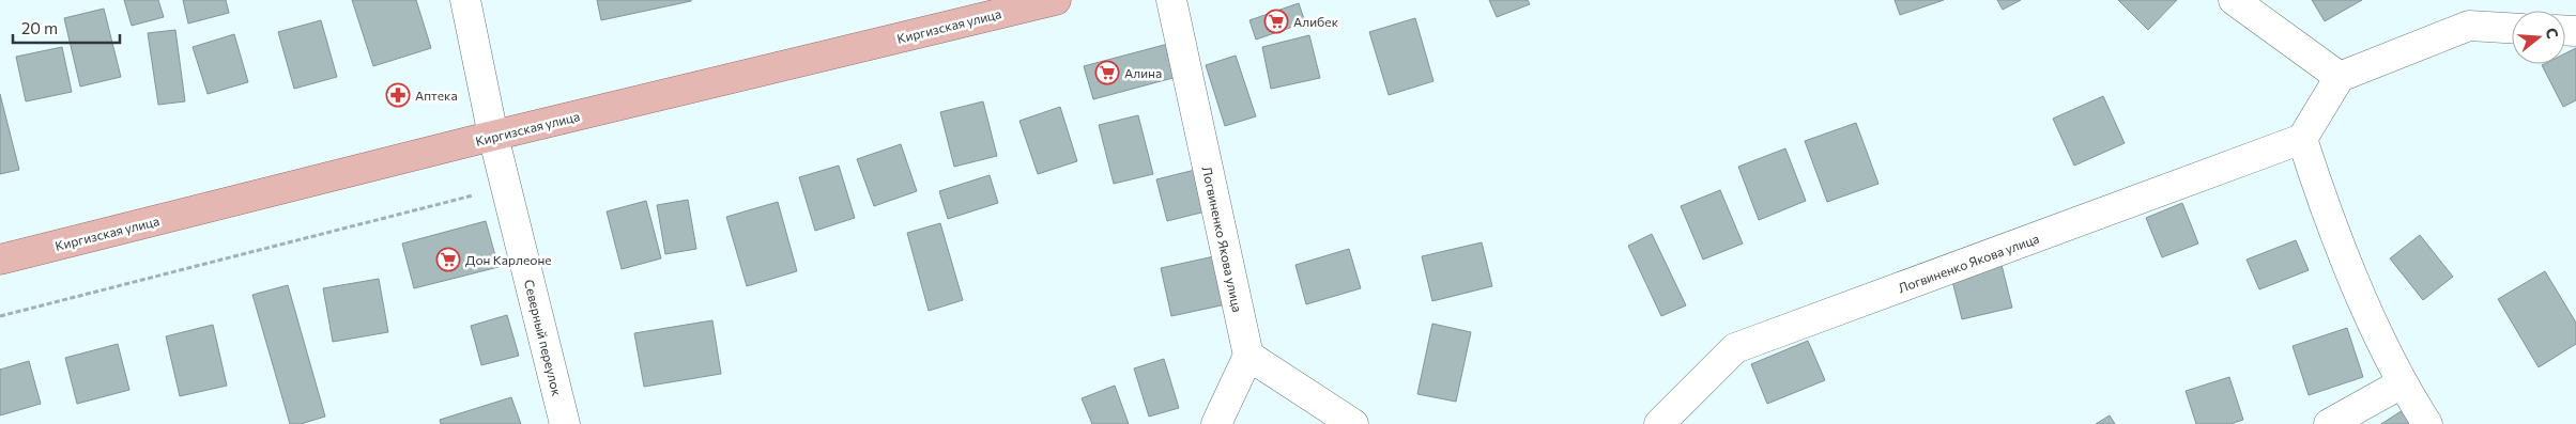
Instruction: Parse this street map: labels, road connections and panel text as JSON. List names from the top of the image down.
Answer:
{
  "streets": {
    "main road": ["Киргизская улица"],
    "street": ["Логвиненко Якова улица", "Северный переулок"]
  },
  "crossings": [
    ["Киргизская улица", "Северный переулок"]
  ],
  "places": {
    "supermarket": ["Алибек", "Алина", "Дон Карлеоне"],
    "pharmacy": ["Аптека"]
  },
  "scale_bar": "20 m",
  "north": "right"
}
